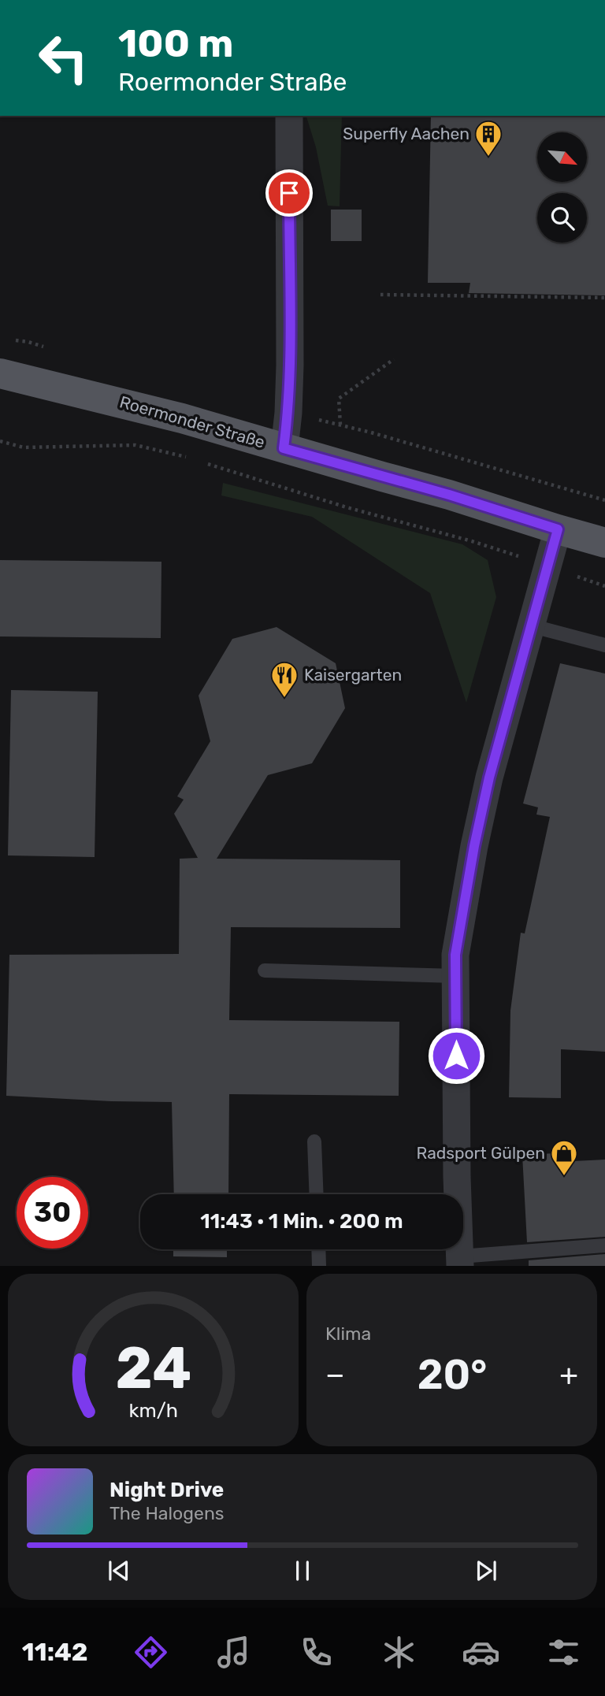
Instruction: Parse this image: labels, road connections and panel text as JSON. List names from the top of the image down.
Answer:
{
  "streets": {
    "main road": ["Roermonder Straße"]
  },
  "places": {
    "building": ["Superfly Aachen"],
    "restaurant": ["Kaisergarten"],
    "shop": ["Radsport Gülpen"]
  },
  "north": "bottom right",
  "page": {
    "turn": ["100 m", "Roermonder Straße"],
    "limit": "30",
    "trip": "11:43 · 1 Min. · 200 m",
    "tile": "Klima",
    "heat": ["−", "20°", "+"],
    "song": ["Night Drive", "The Halogens"],
    "tabs": "11:42",
    "gauge": ["24", "km/h"]
  }
}
